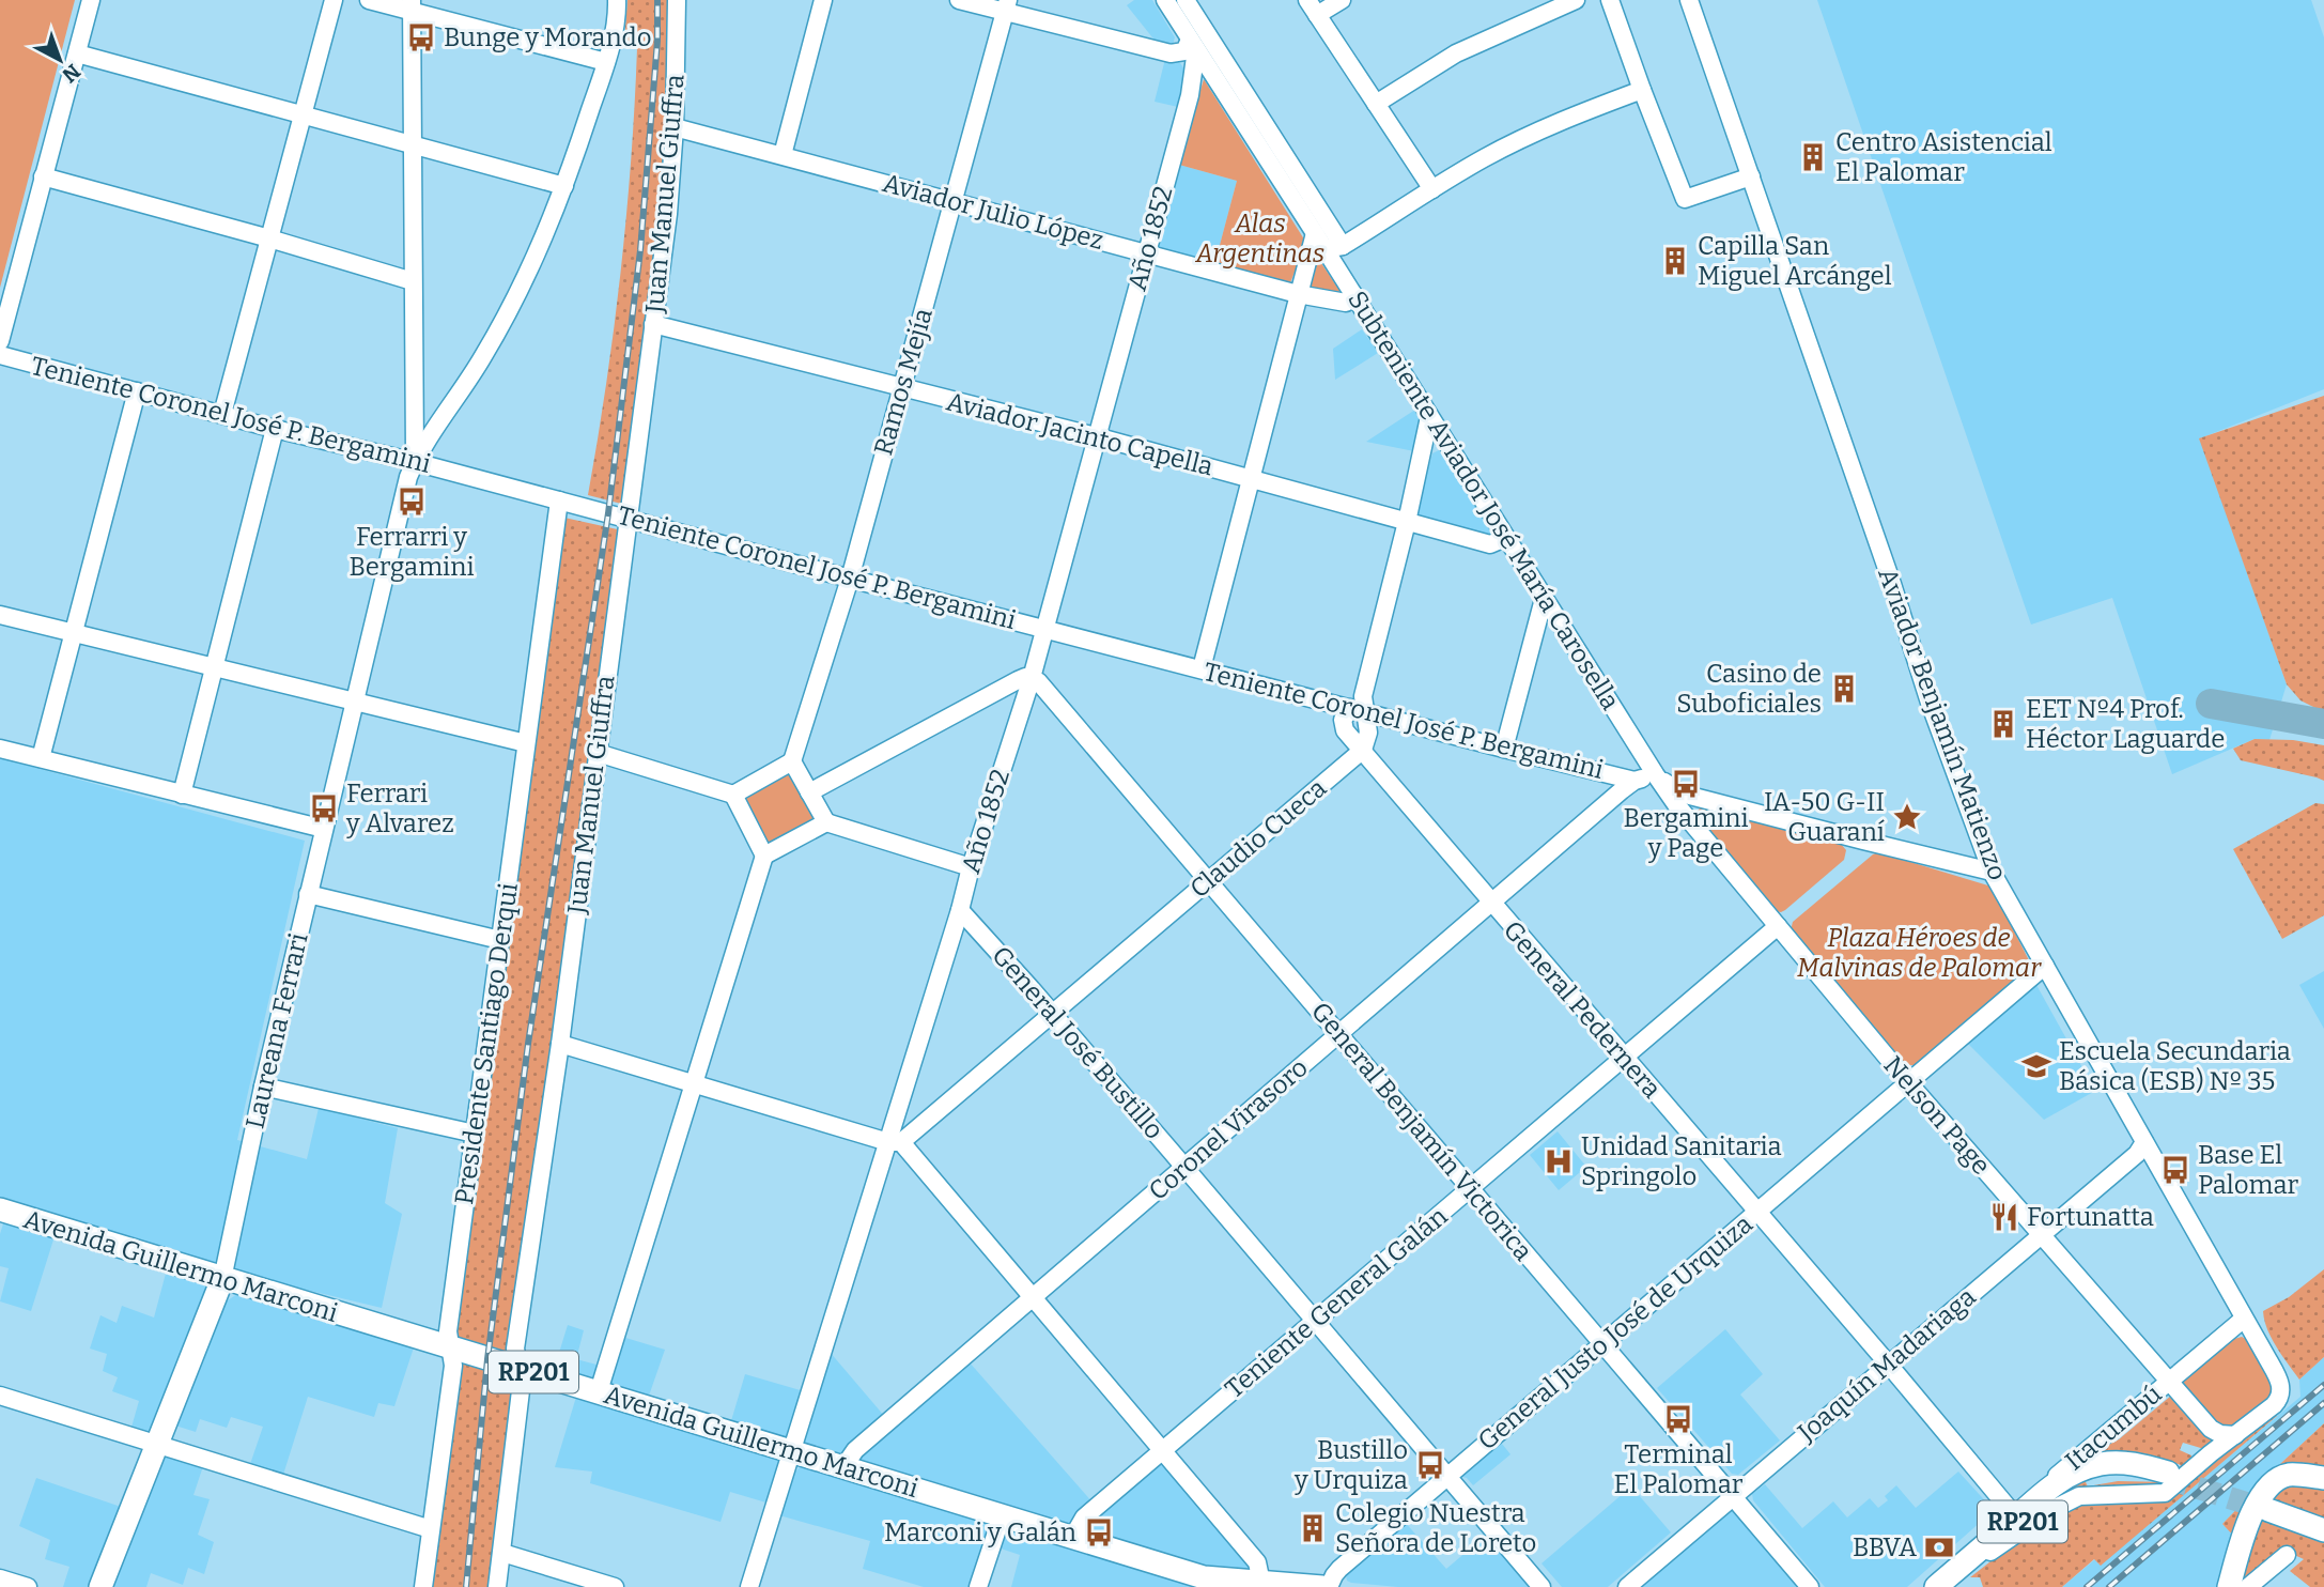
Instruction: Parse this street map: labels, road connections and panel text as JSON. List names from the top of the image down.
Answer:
{
  "streets": {
    "main road": [
      "Laureana Ferrari",
      "Avenida Guillermo Marconi",
      "RP201",
      "Itacumbú"
    ],
    "street": [
      "Juan Manuel Giuffra",
      "Aviador Julio López",
      "Año 1852",
      "Ramos Mejía",
      "Teniente Coronel José P. Bergamini",
      "Aviador Jacinto Capella",
      "Subteniente Aviador José María Carosella",
      "Aviador Benjamín Matienzo",
      "Claudio Cueca",
      "General Pedernera",
      "General José Bustillo",
      "Presidente Santiago Derqui",
      "Nelson Page",
      "Coronel Virasoro",
      "General Benjamín Victorica",
      "Teniente General Galán",
      "General Justo José de Urquiza",
      "Joaquín Madariaga"
    ]
  },
  "crossings": [
    ["Juan Manuel Giuffra", "Aviador Julio López"],
    ["Juan Manuel Giuffra", "Teniente Coronel José P. Bergamini"],
    ["Juan Manuel Giuffra", "Aviador Jacinto Capella"],
    ["Juan Manuel Giuffra", "Avenida Guillermo Marconi"],
    ["Aviador Julio López", "Año 1852"],
    ["Aviador Julio López", "Ramos Mejía"],
    ["Aviador Julio López", "Subteniente Aviador José María Carosella"],
    ["Año 1852", "Teniente Coronel José P. Bergamini"],
    ["Año 1852", "Aviador Jacinto Capella"],
    ["Año 1852", "Subteniente Aviador José María Carosella"],
    ["Año 1852", "Claudio Cueca"],
    ["Año 1852", "General José Bustillo"],
    ["Año 1852", "General Benjamín Victorica"],
    ["Año 1852", "Avenida Guillermo Marconi"],
    ["Ramos Mejía", "Teniente Coronel José P. Bergamini"],
    ["Ramos Mejía", "Aviador Jacinto Capella"],
    ["Teniente Coronel José P. Bergamini", "General Pedernera"],
    ["Teniente Coronel José P. Bergamini", "Laureana Ferrari"],
    ["Teniente Coronel José P. Bergamini", "Presidente Santiago Derqui"],
    ["Teniente Coronel José P. Bergamini", "Coronel Virasoro"],
    ["Aviador Jacinto Capella", "Subteniente Aviador José María Carosella"],
    ["Subteniente Aviador José María Carosella", "Nelson Page"],
    ["Subteniente Aviador José María Carosella", "Coronel Virasoro"],
    ["Aviador Benjamín Matienzo", "General Justo José de Urquiza"],
    ["Aviador Benjamín Matienzo", "Joaquín Madariaga"],
    ["Aviador Benjamín Matienzo", "Itacumbú"],
    ["Claudio Cueca", "General Pedernera"],
    ["Claudio Cueca", "General José Bustillo"],
    ["Claudio Cueca", "General Benjamín Victorica"],
    ["General Pedernera", "Coronel Virasoro"],
    ["General Pedernera", "Teniente General Galán"],
    ["General Pedernera", "General Justo José de Urquiza"],
    ["General Pedernera", "Joaquín Madariaga"],
    ["General Pedernera", "Itacumbú"],
    ["Laureana Ferrari", "Avenida Guillermo Marconi"],
    ["General José Bustillo", "Coronel Virasoro"],
    ["General José Bustillo", "Teniente General Galán"],
    ["General José Bustillo", "General Justo José de Urquiza"],
    ["Presidente Santiago Derqui", "Avenida Guillermo Marconi"],
    ["Nelson Page", "Coronel Virasoro"],
    ["Nelson Page", "Teniente General Galán"],
    ["Nelson Page", "General Justo José de Urquiza"],
    ["Nelson Page", "Joaquín Madariaga"],
    ["Nelson Page", "Itacumbú"],
    ["Coronel Virasoro", "General Benjamín Victorica"],
    ["Coronel Virasoro", "Avenida Guillermo Marconi"],
    ["General Benjamín Victorica", "Teniente General Galán"],
    ["General Benjamín Victorica", "General Justo José de Urquiza"],
    ["General Benjamín Victorica", "Joaquín Madariaga"],
    ["Avenida Guillermo Marconi", "Teniente General Galán"],
    ["Avenida Guillermo Marconi", "RP201"],
    ["RP201", "Itacumbú"]
  ],
  "parks": ["Alas Argentinas", "Plaza Héroes de Malvinas de Palomar"],
  "places": {
    "bus stop": [
      "Bunge y Morando",
      "Ferrarri y Bergamini",
      "Bergamini y Page",
      "Ferrari y Alvarez",
      "Base El Palomar",
      "Terminal El Palomar",
      "Bustillo y Urquiza",
      "Marconi y Galán"
    ],
    "building": [
      "Centro Asistencial El Palomar",
      "Capilla San Miguel Arcángel",
      "Casino de Suboficiales",
      "EET Nº4 Prof. Héctor Laguarde",
      "Colegio Nuestra Señora de Loreto"
    ],
    "place": ["IA-50 G-II Guaraní"],
    "school or university": ["Escuela Secundaria Básica (ESB) Nº 35"],
    "hospital": ["Unidad Sanitaria Springolo"],
    "restaurant": ["Fortunatta"],
    "bank": ["BBVA"]
  },
  "north": "bottom right"
}
